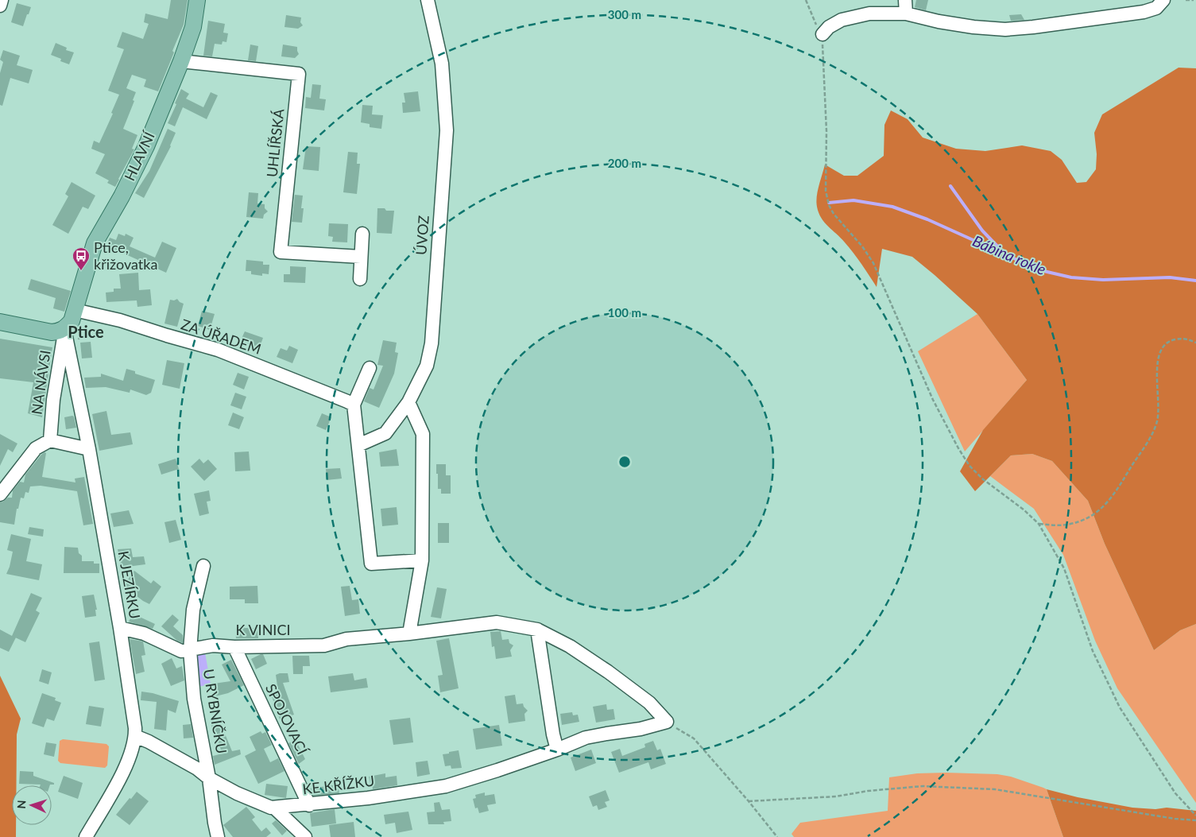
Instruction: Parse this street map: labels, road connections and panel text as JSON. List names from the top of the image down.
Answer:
{
  "streets": {
    "main road": ["HLAVNÍ"],
    "street": [
      "UHLÍŘSKÁ",
      "ÚVOZ",
      "ZA ÚŘADEM",
      "NA NÁVSI",
      "K JEZÍRKU",
      "K VINICI",
      "U RYBNÍČKU",
      "SPOJOVACÍ",
      "KE KŘÍŽKU"
    ]
  },
  "crossings": [
    ["UHLÍŘSKÁ", "HLAVNÍ"],
    ["HLAVNÍ", "ZA ÚŘADEM"],
    ["HLAVNÍ", "NA NÁVSI"],
    ["HLAVNÍ", "K JEZÍRKU"],
    ["NA NÁVSI", "K JEZÍRKU"],
    ["K JEZÍRKU", "K VINICI"],
    ["K JEZÍRKU", "KE KŘÍŽKU"],
    ["K VINICI", "U RYBNÍČKU"],
    ["K VINICI", "SPOJOVACÍ"],
    ["U RYBNÍČKU", "KE KŘÍŽKU"],
    ["SPOJOVACÍ", "KE KŘÍŽKU"]
  ],
  "districts": ["Ptice"],
  "water": ["Bábina rokle"],
  "places": {
    "bus stop": ["Ptice, křižovatka"]
  },
  "north": "left",
  "rings": ["300 m", "200 m", "100 m"]
}
